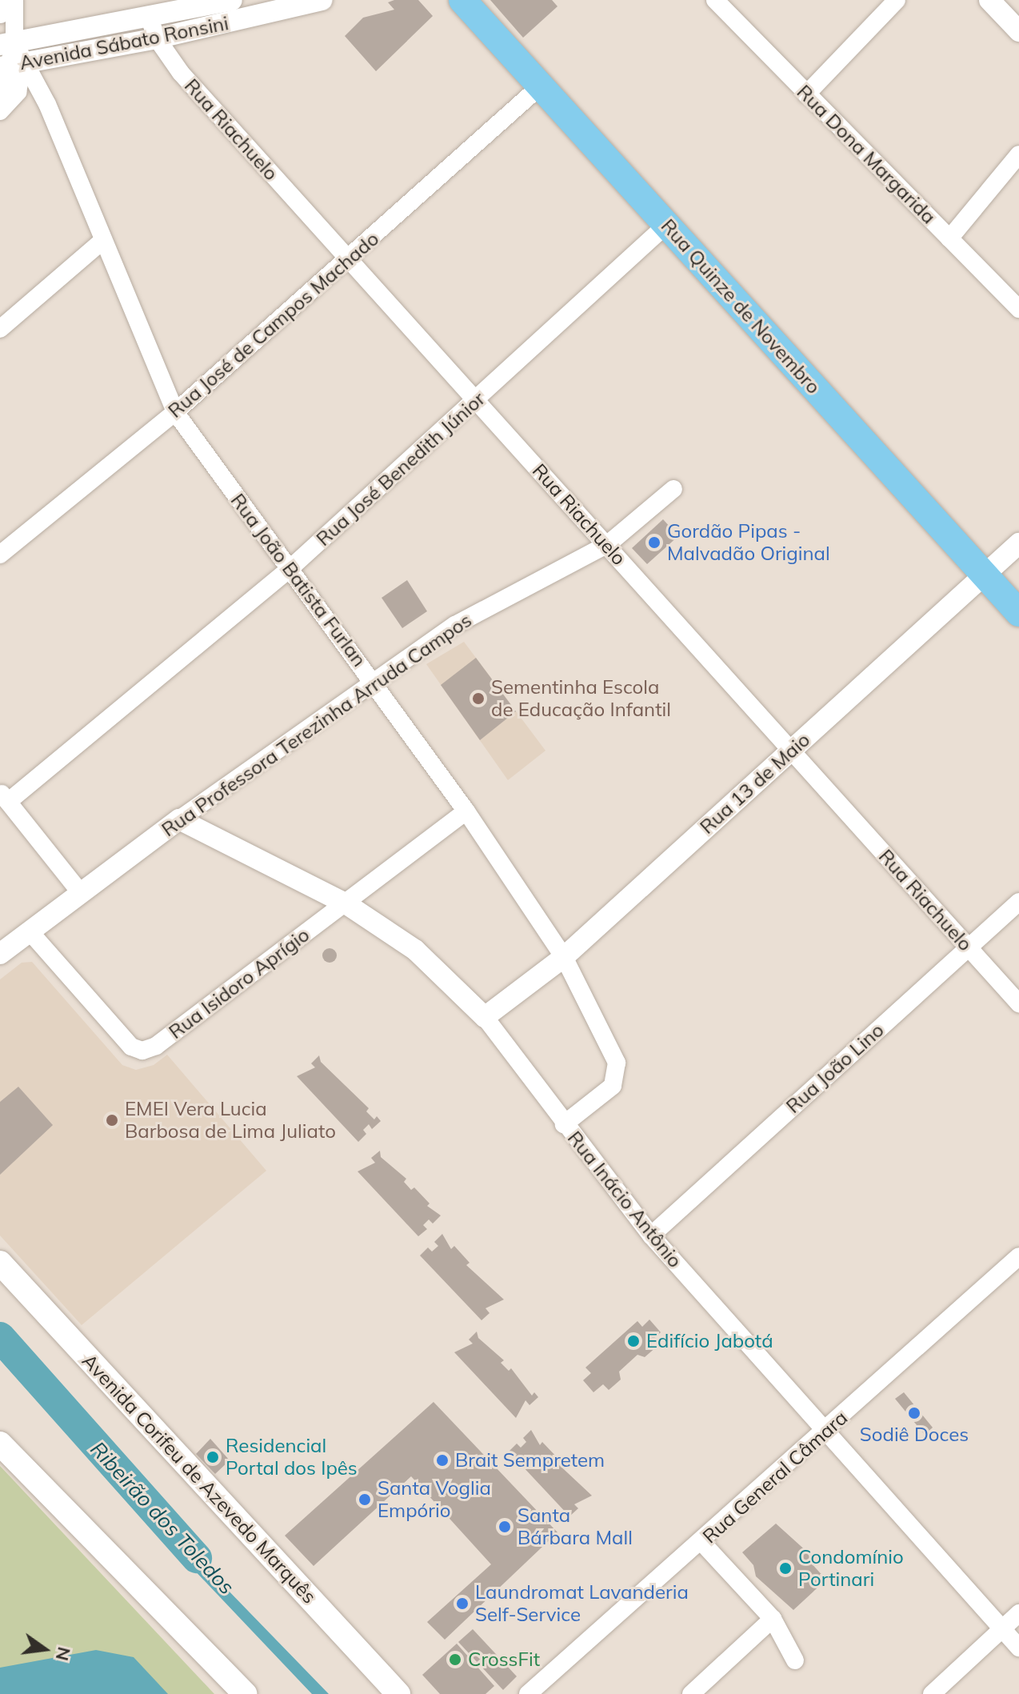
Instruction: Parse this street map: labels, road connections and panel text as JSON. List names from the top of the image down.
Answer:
{
  "streets": {
    "main road": ["Rua Quinze de Novembro", "Avenida Corifeu de Azevedo Marquês"],
    "street": [
      "Avenida Sábato Ronsini",
      "Rua Riachuelo",
      "Rua Dona Margarida",
      "Rua José de Campos Machado",
      "Rua José Benedith Júnior",
      "Rua João Batista Furlan",
      "Rua Professora Terezinha Arruda Campos",
      "Rua 13 de Maio",
      "Rua Isidoro Aprígio",
      "Rua João Lino",
      "Rua Inácio Antônio",
      "Rua General Câmara"
    ]
  },
  "crossings": [
    ["Avenida Sábato Ronsini", "Rua Riachuelo"],
    ["Avenida Sábato Ronsini", "Rua João Batista Furlan"],
    ["Rua Riachuelo", "Rua José de Campos Machado"],
    ["Rua Riachuelo", "Rua José Benedith Júnior"],
    ["Rua Riachuelo", "Rua Professora Terezinha Arruda Campos"],
    ["Rua Riachuelo", "Rua 13 de Maio"],
    ["Rua Riachuelo", "Rua João Lino"],
    ["Rua Quinze de Novembro", "Rua José de Campos Machado"],
    ["Rua Quinze de Novembro", "Rua José Benedith Júnior"],
    ["Rua Quinze de Novembro", "Rua 13 de Maio"],
    ["Rua José de Campos Machado", "Rua João Batista Furlan"],
    ["Rua José Benedith Júnior", "Rua João Batista Furlan"],
    ["Rua João Batista Furlan", "Rua Professora Terezinha Arruda Campos"],
    ["Rua João Batista Furlan", "Rua 13 de Maio"],
    ["Rua João Batista Furlan", "Rua Isidoro Aprígio"],
    ["Rua João Batista Furlan", "Rua Inácio Antônio"],
    ["Rua Professora Terezinha Arruda Campos", "Rua Isidoro Aprígio"],
    ["Rua Professora Terezinha Arruda Campos", "Rua Inácio Antônio"],
    ["Rua 13 de Maio", "Rua Inácio Antônio"],
    ["Rua Isidoro Aprígio", "Rua Inácio Antônio"],
    ["Rua João Lino", "Rua Inácio Antônio"],
    ["Rua Inácio Antônio", "Rua General Câmara"]
  ],
  "water": ["Ribeirão dos Toledos"],
  "places": [
    "Gordão Pipas - Malvadão Original",
    "Sementinha Escola de Educação Infantil",
    "EMEI Vera Lucia Barbosa de Lima Juliato",
    "Edifício Jabotá",
    "Sodiê Doces",
    "Residencial Portal dos Ipês",
    "Brait Sempretem",
    "Santa Voglia Empório",
    "Santa Bárbara Mall",
    "Condomínio Portinari",
    "Laundromat Lavanderia Self-Service",
    "CrossFit"
  ],
  "north": "right"
}
